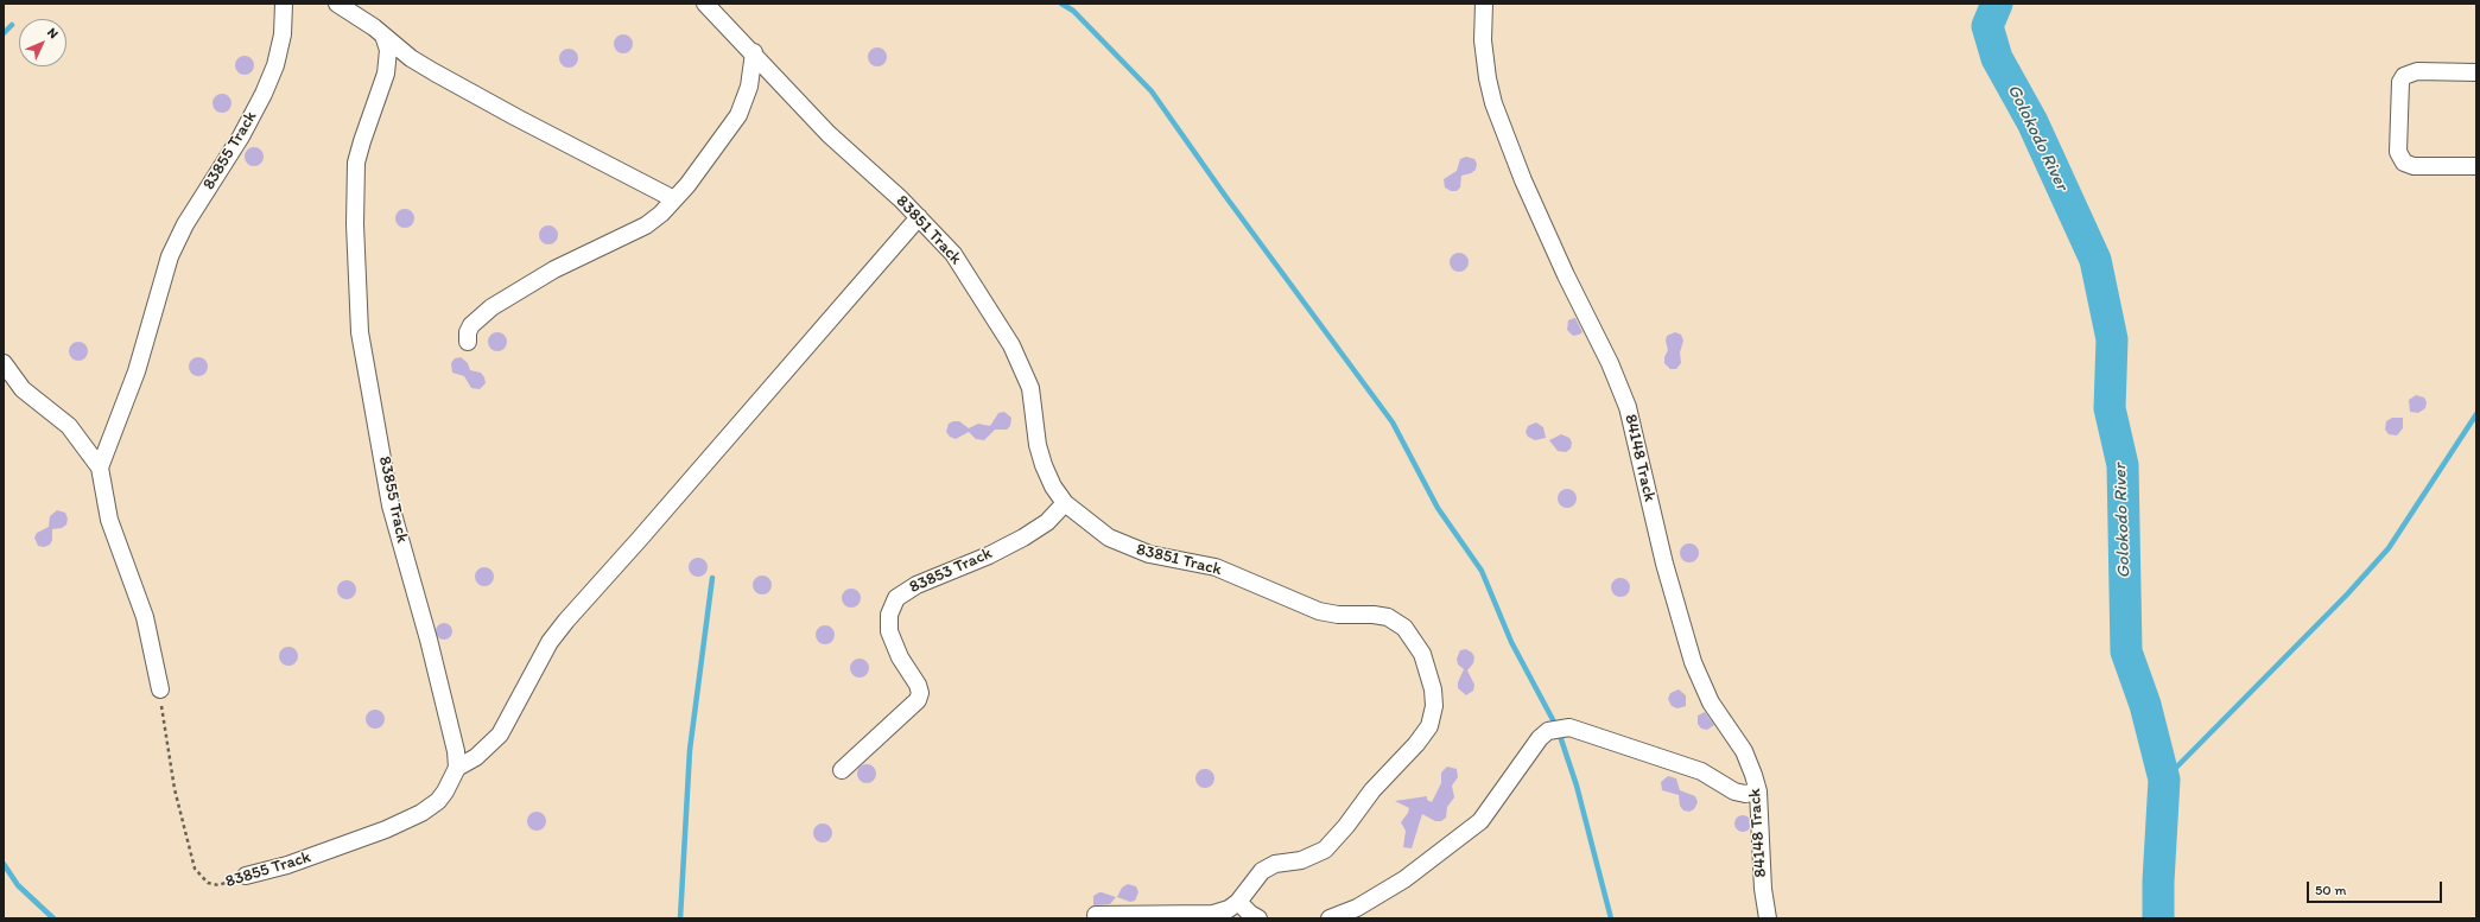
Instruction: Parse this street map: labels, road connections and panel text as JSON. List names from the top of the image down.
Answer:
{
  "streets": {
    "street": [
      "83855 Track",
      "83851 Track",
      "84148 Track",
      "83853 Track"
    ]
  },
  "crossings": [
    ["83851 Track", "83853 Track"]
  ],
  "water": ["Golokodo River"],
  "scale_bar": "50 m",
  "north": "top right"
}
